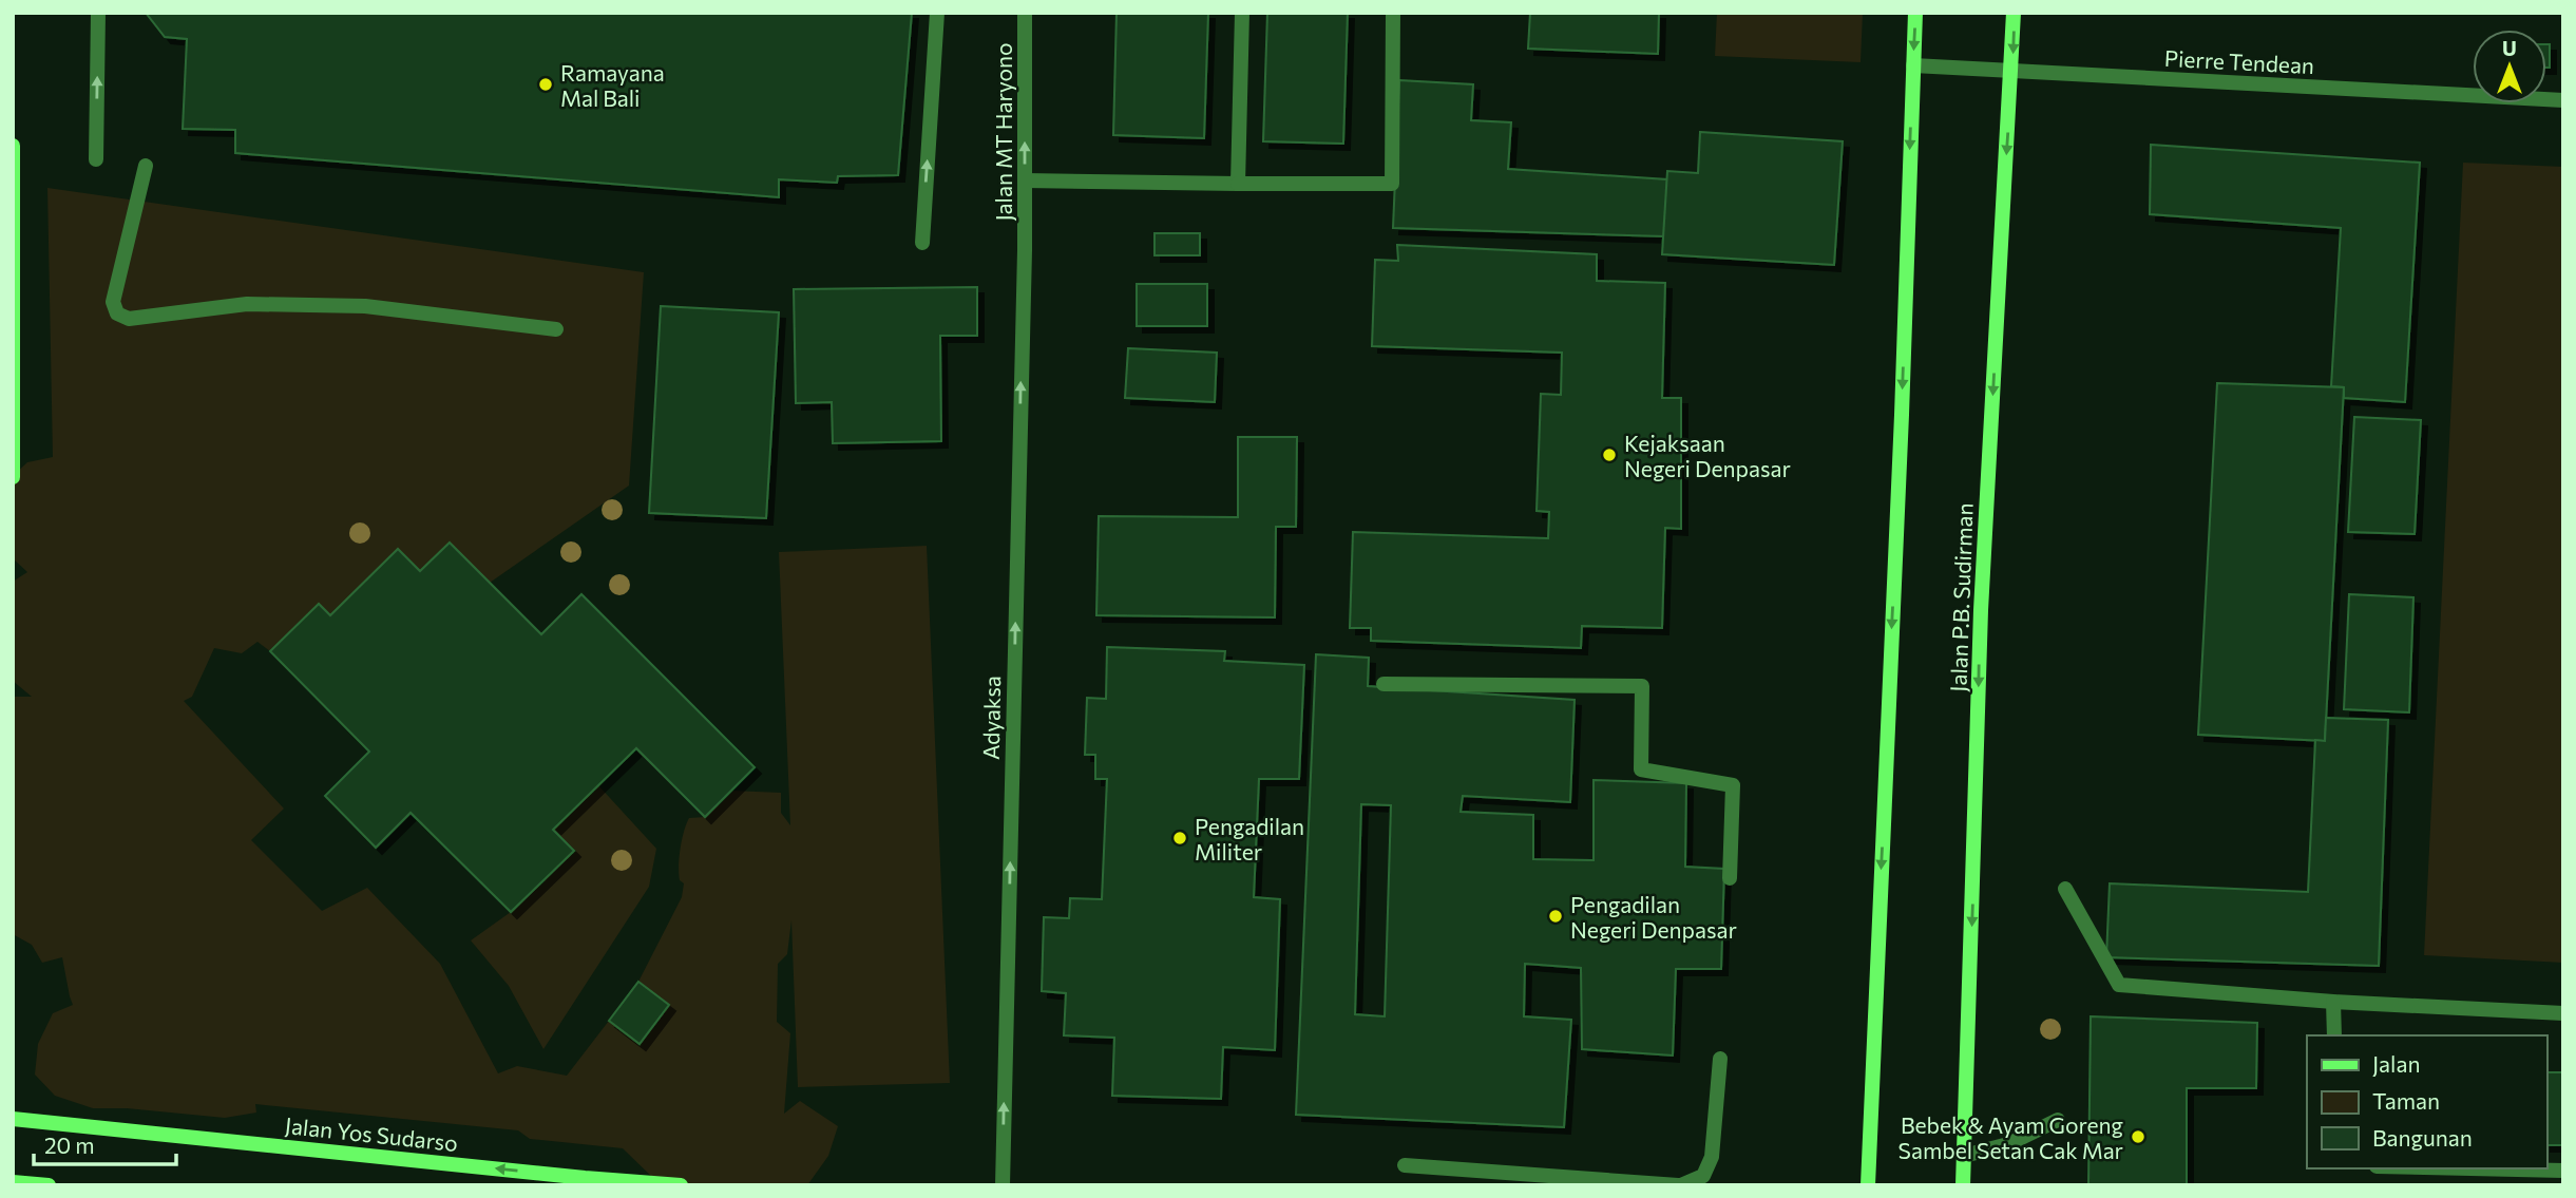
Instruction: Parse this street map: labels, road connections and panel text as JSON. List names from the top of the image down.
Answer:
{
  "streets": {
    "main road": ["Jalan P.B. Sudirman", "Jalan Yos Sudarso"],
    "street": ["Pierre Tendean", "Jalan MT Haryono", "Adyaksa"]
  },
  "crossings": [
    ["Pierre Tendean", "Jalan P.B. Sudirman"],
    ["Jalan MT Haryono", "Adyaksa"]
  ],
  "one_way": ["Adyaksa", "Jalan Yos Sudarso"],
  "places": [
    "Ramayana Mal Bali",
    "Kejaksaan Negeri Denpasar",
    "Pengadilan Militer",
    "Pengadilan Negeri Denpasar",
    "Bebek & Ayam Goreng Sambel Setan Cak Mar"
  ],
  "legend": ["Jalan", "Taman", "Bangunan"],
  "scale_bar": "20 m",
  "north": "top"
}
